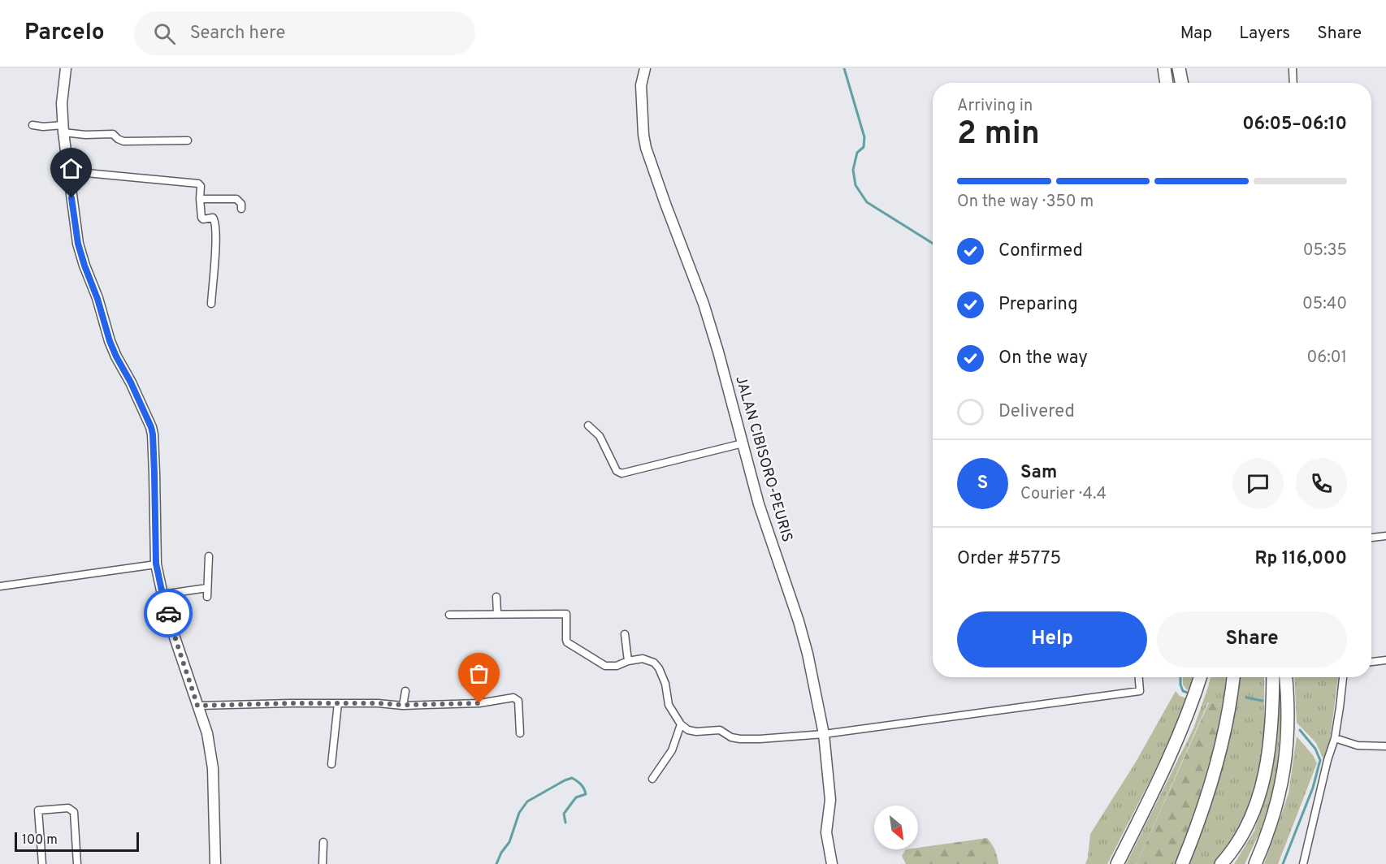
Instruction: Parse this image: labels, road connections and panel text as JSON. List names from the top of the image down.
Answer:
{
  "streets": {
    "street": ["JALAN CIBISORO-PEURIS"]
  },
  "scale_bar": "100 m",
  "north": "bottom right",
  "page": {
    "header": "Parcelo",
    "search": "Search here",
    "nav": ["Map", "Layers", "Share"],
    "heading": ["2 min", "Arriving in", "06:05–06:10"],
    "panel": [
      "Sam",
      "Courier · 4.4",
      "Order #5775",
      "Rp 116,000"
    ],
    "bar": "On the way · 350 m",
    "list": [
      ["Confirmed", "05:35"],
      ["Preparing", "05:40"],
      ["On the way", "06:01"],
      "Delivered"
    ],
    "round": "S",
    "buttons": ["Help", "Share"],
    "scale": "100 m"
  }
}
